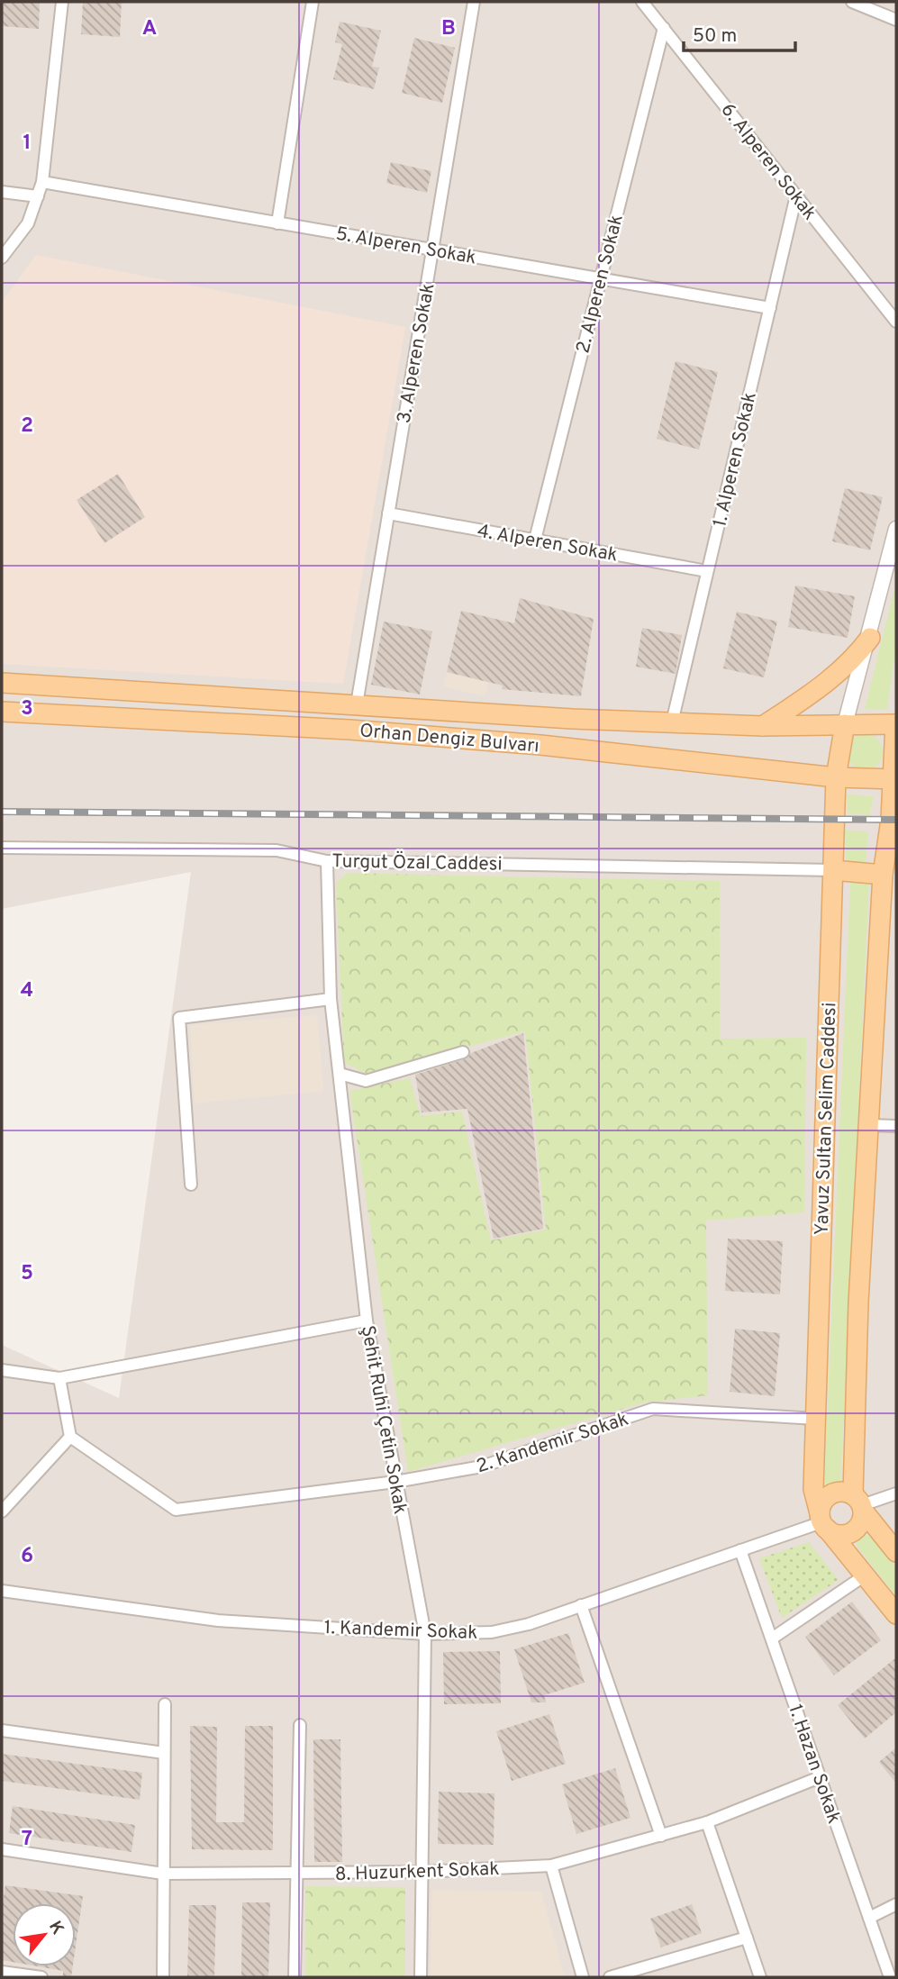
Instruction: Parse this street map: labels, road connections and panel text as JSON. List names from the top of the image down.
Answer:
{
  "streets": {
    "main road": ["Orhan Dengiz Bulvarı", "Yavuz Sultan Selim Caddesi"],
    "street": [
      "6. Alperen Sokak",
      "5. Alperen Sokak",
      "2. Alperen Sokak",
      "3. Alperen Sokak",
      "1. Alperen Sokak",
      "4. Alperen Sokak",
      "Turgut Özal Caddesi",
      "Şehit Ruhi Çetin Sokak",
      "2. Kandemir Sokak",
      "1. Kandemir Sokak",
      "1. Hazan Sokak",
      "8. Huzurkent Sokak"
    ]
  },
  "crossings": [
    ["6. Alperen Sokak", "2. Alperen Sokak"],
    ["6. Alperen Sokak", "1. Alperen Sokak"],
    ["5. Alperen Sokak", "2. Alperen Sokak"],
    ["5. Alperen Sokak", "3. Alperen Sokak"],
    ["5. Alperen Sokak", "1. Alperen Sokak"],
    ["2. Alperen Sokak", "4. Alperen Sokak"],
    ["3. Alperen Sokak", "4. Alperen Sokak"],
    ["3. Alperen Sokak", "Orhan Dengiz Bulvarı"],
    ["1. Alperen Sokak", "4. Alperen Sokak"],
    ["1. Alperen Sokak", "Orhan Dengiz Bulvarı"],
    ["Orhan Dengiz Bulvarı", "Yavuz Sultan Selim Caddesi"],
    ["Turgut Özal Caddesi", "Yavuz Sultan Selim Caddesi"],
    ["Turgut Özal Caddesi", "Şehit Ruhi Çetin Sokak"],
    ["Yavuz Sultan Selim Caddesi", "2. Kandemir Sokak"],
    ["Yavuz Sultan Selim Caddesi", "1. Kandemir Sokak"],
    ["Şehit Ruhi Çetin Sokak", "2. Kandemir Sokak"],
    ["Şehit Ruhi Çetin Sokak", "1. Kandemir Sokak"],
    ["Şehit Ruhi Çetin Sokak", "8. Huzurkent Sokak"],
    ["1. Kandemir Sokak", "1. Hazan Sokak"],
    ["1. Hazan Sokak", "8. Huzurkent Sokak"]
  ],
  "scale_bar": "50 m",
  "north": "top right",
  "grid": {
    "columns": ["A", "B"],
    "rows": [
      "1",
      "2",
      "3",
      "4",
      "5",
      "6",
      "7"
    ]
  }
}
